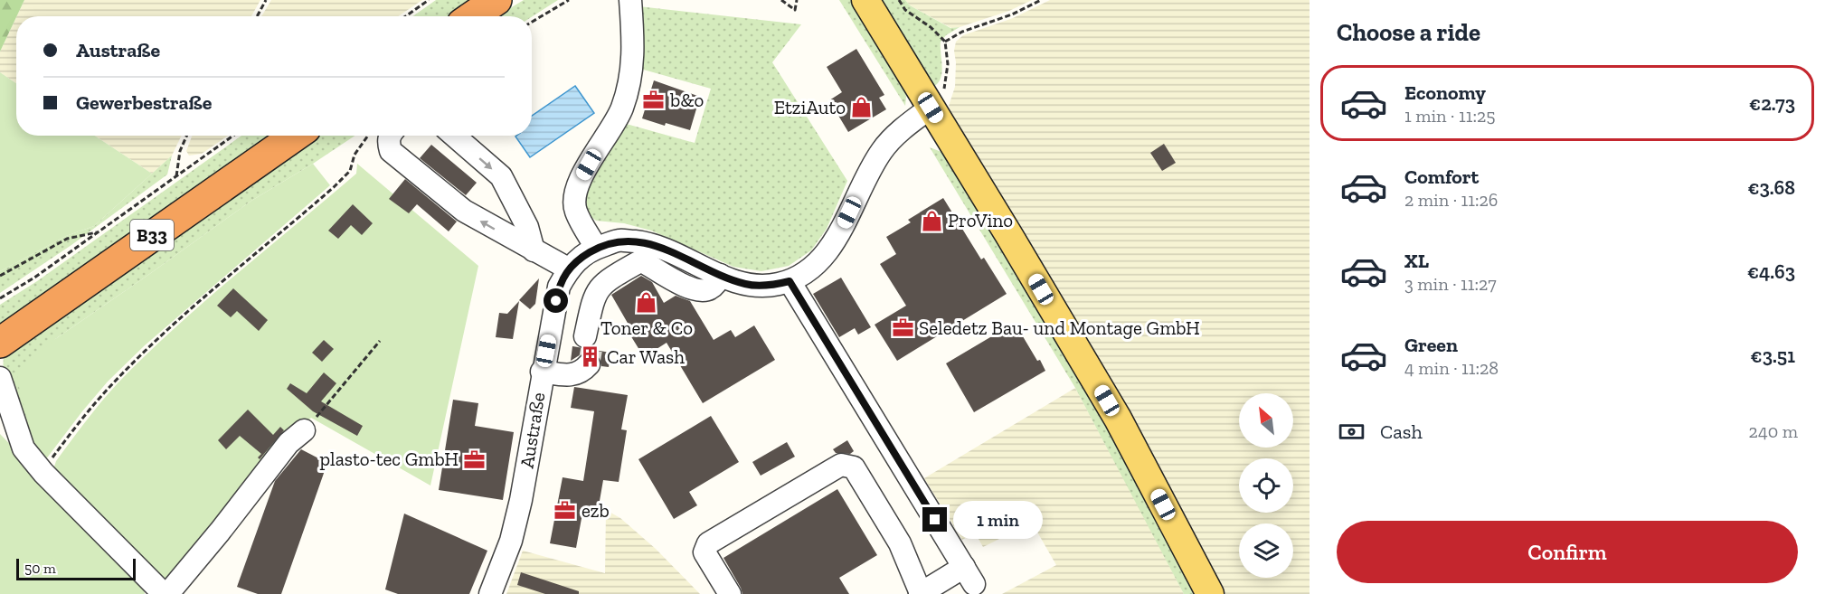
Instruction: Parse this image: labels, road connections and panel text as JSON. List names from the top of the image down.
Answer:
{
  "streets": {
    "highway": ["B33"],
    "street": ["Austraße"]
  },
  "places": {
    "office": [
      "b&o",
      "Seledetz Bau- und Montage GmbH",
      "plasto-tec GmbH",
      "ezb"
    ],
    "shop": ["EtziAuto", "ProVino", "Toner & Co"],
    "building": ["Car Wash"]
  },
  "scale_bar": "50 m",
  "north": "top left",
  "page": {
    "heading": "Choose a ride",
    "banner": ["Austraße", "Gewerbestraße"],
    "list": [
      {
        "name": "Economy",
        "note": "1 min · 11:25",
        "value": "€2.73"
      },
      {
        "name": "Comfort",
        "note": "2 min · 11:26",
        "value": "€3.68"
      },
      {
        "name": "XL",
        "note": "3 min · 11:27",
        "value": "€4.63"
      },
      {
        "name": "Green",
        "note": "4 min · 11:28",
        "value": "€3.51"
      }
    ],
    "pay": ["Cash", "240 m"],
    "bubble": "1 min",
    "buttons": "Confirm",
    "scale": "50 m"
  }
}
